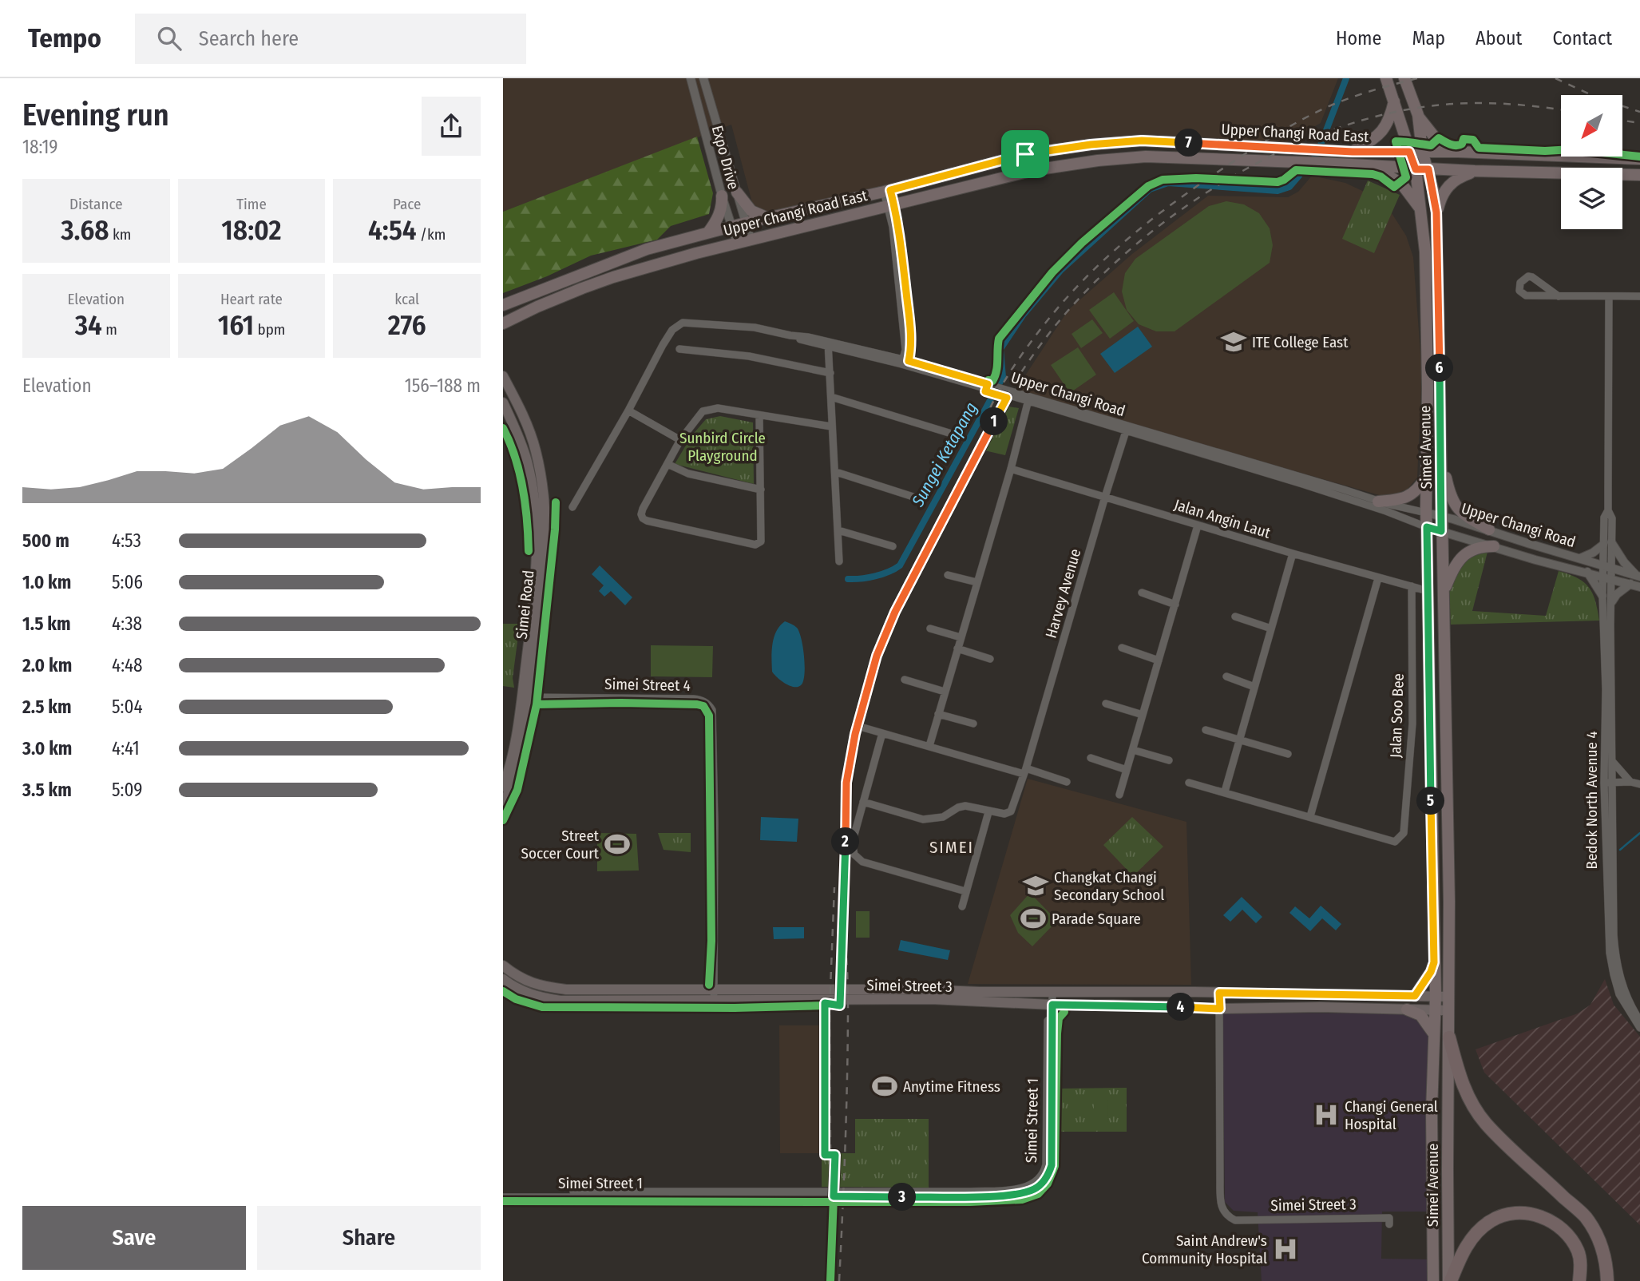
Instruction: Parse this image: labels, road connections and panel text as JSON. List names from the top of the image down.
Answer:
{
  "streets": {
    "main road": [
      "Upper Changi Road East",
      "Simei Avenue",
      "Simei Road",
      "Simei Street 3"
    ],
    "street": [
      "Expo Drive",
      "Upper Changi Road",
      "Jalan Angin Laut",
      "Harvey Avenue",
      "Simei Street 4",
      "Jalan Soo Bee",
      "Bedok North Avenue 4",
      "Simei Street 1"
    ]
  },
  "crossings": [
    ["Upper Changi Road East", "Expo Drive"],
    ["Upper Changi Road East", "Simei Avenue"],
    ["Upper Changi Road", "Simei Avenue"],
    ["Upper Changi Road", "Harvey Avenue"],
    ["Upper Changi Road", "Bedok North Avenue 4"],
    ["Simei Avenue", "Jalan Angin Laut"],
    ["Simei Avenue", "Simei Street 3"],
    ["Jalan Angin Laut", "Harvey Avenue"],
    ["Jalan Angin Laut", "Jalan Soo Bee"],
    ["Simei Road", "Simei Street 4"],
    ["Simei Street 4", "Simei Street 3"],
    ["Simei Street 3", "Simei Street 1"]
  ],
  "districts": ["SIMEI"],
  "water": ["Sungei Ketapang"],
  "parks": ["Sunbird Circle Playground"],
  "places": {
    "school or university": ["ITE College East", "Changkat Changi Secondary School"],
    "sports": ["Street Soccer Court", "Parade Square", "Anytime Fitness"],
    "hospital": ["Changi General Hospital", "Saint Andrew's Community Hospital"]
  },
  "north": "bottom left",
  "page": {
    "header": "Tempo",
    "search": "Search here",
    "nav": [
      "Home",
      "Map",
      "About",
      "Contact"
    ],
    "heading": ["Evening run", "18:19"],
    "pins": [
      "7",
      "6",
      "1",
      "5",
      "2",
      "4",
      "3"
    ],
    "stats": [
      ["Distance", "3.68 km"],
      ["Time", "18:02"],
      ["Pace", "4:54 /km"],
      ["Elevation", "34 m"],
      ["Heart rate", "161 bpm"],
      ["kcal", "276"]
    ],
    "chart": ["Elevation", "156–188 m"],
    "list": [
      {
        "name": "500 m",
        "note": "4:53"
      },
      {
        "name": "1.0 km",
        "note": "5:06"
      },
      {
        "name": "1.5 km",
        "note": "4:38"
      },
      {
        "name": "2.0 km",
        "note": "4:48"
      },
      {
        "name": "2.5 km",
        "note": "5:04"
      },
      {
        "name": "3.0 km",
        "note": "4:41"
      },
      {
        "name": "3.5 km",
        "note": "5:09"
      }
    ],
    "buttons": ["Save", "Share"]
  }
}
